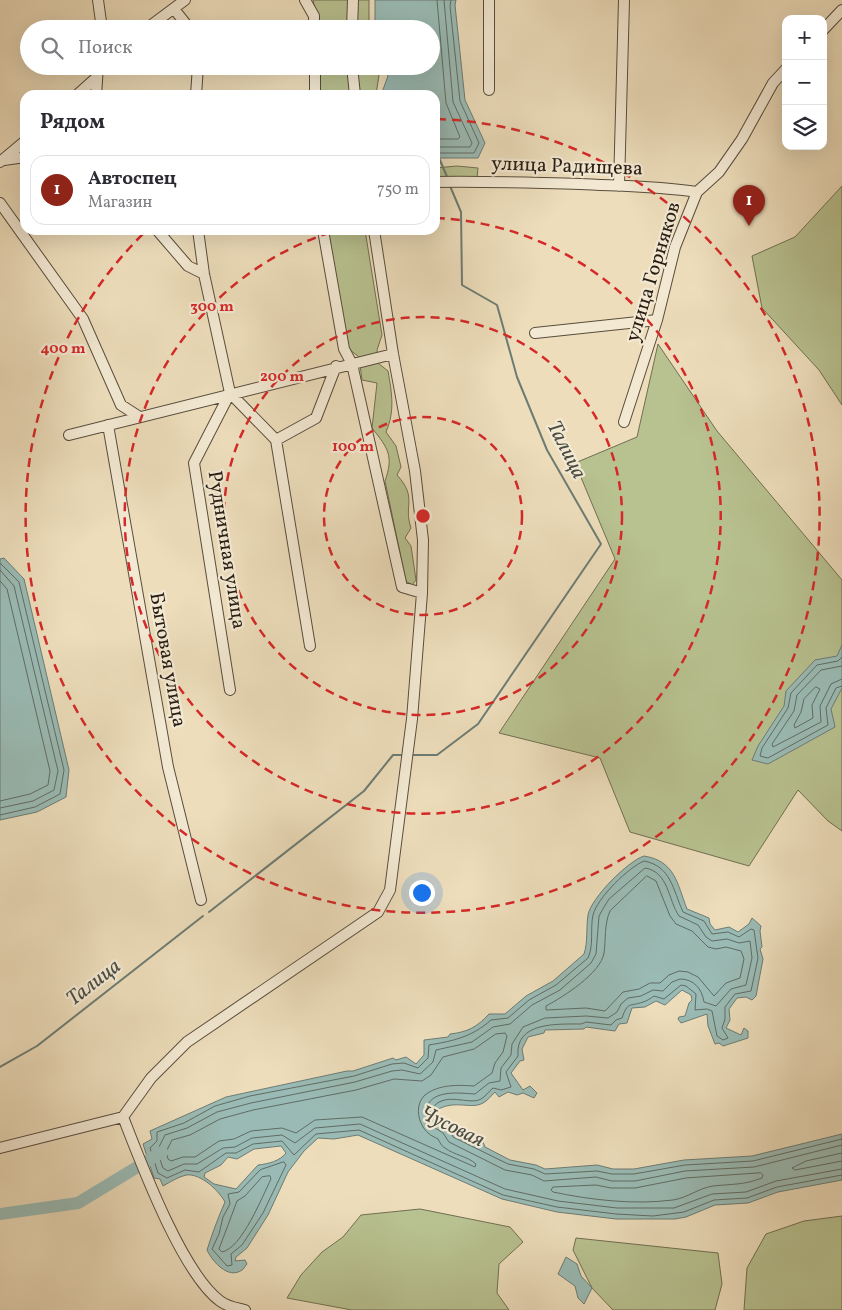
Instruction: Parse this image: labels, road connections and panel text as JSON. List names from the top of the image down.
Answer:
{
  "streets": {
    "street": [
      "улица Радищева",
      "улица Горняков",
      "Рудничная улица",
      "Бытовая улица"
    ]
  },
  "crossings": [
    ["улица Радищева", "улица Горняков"]
  ],
  "water": ["Талица", "Чусовая"],
  "page": {
    "map_buttons": ["+", "−"],
    "search": "Поиск",
    "heading": "Рядом",
    "list": [
      {
        "mark": "1",
        "name": "Автоспец",
        "note": "Магазин",
        "value": "750 m"
      }
    ],
    "pins": "1"
  },
  "rings": [
    "300 m",
    "400 m",
    "200 m",
    "100 m"
  ]
}
